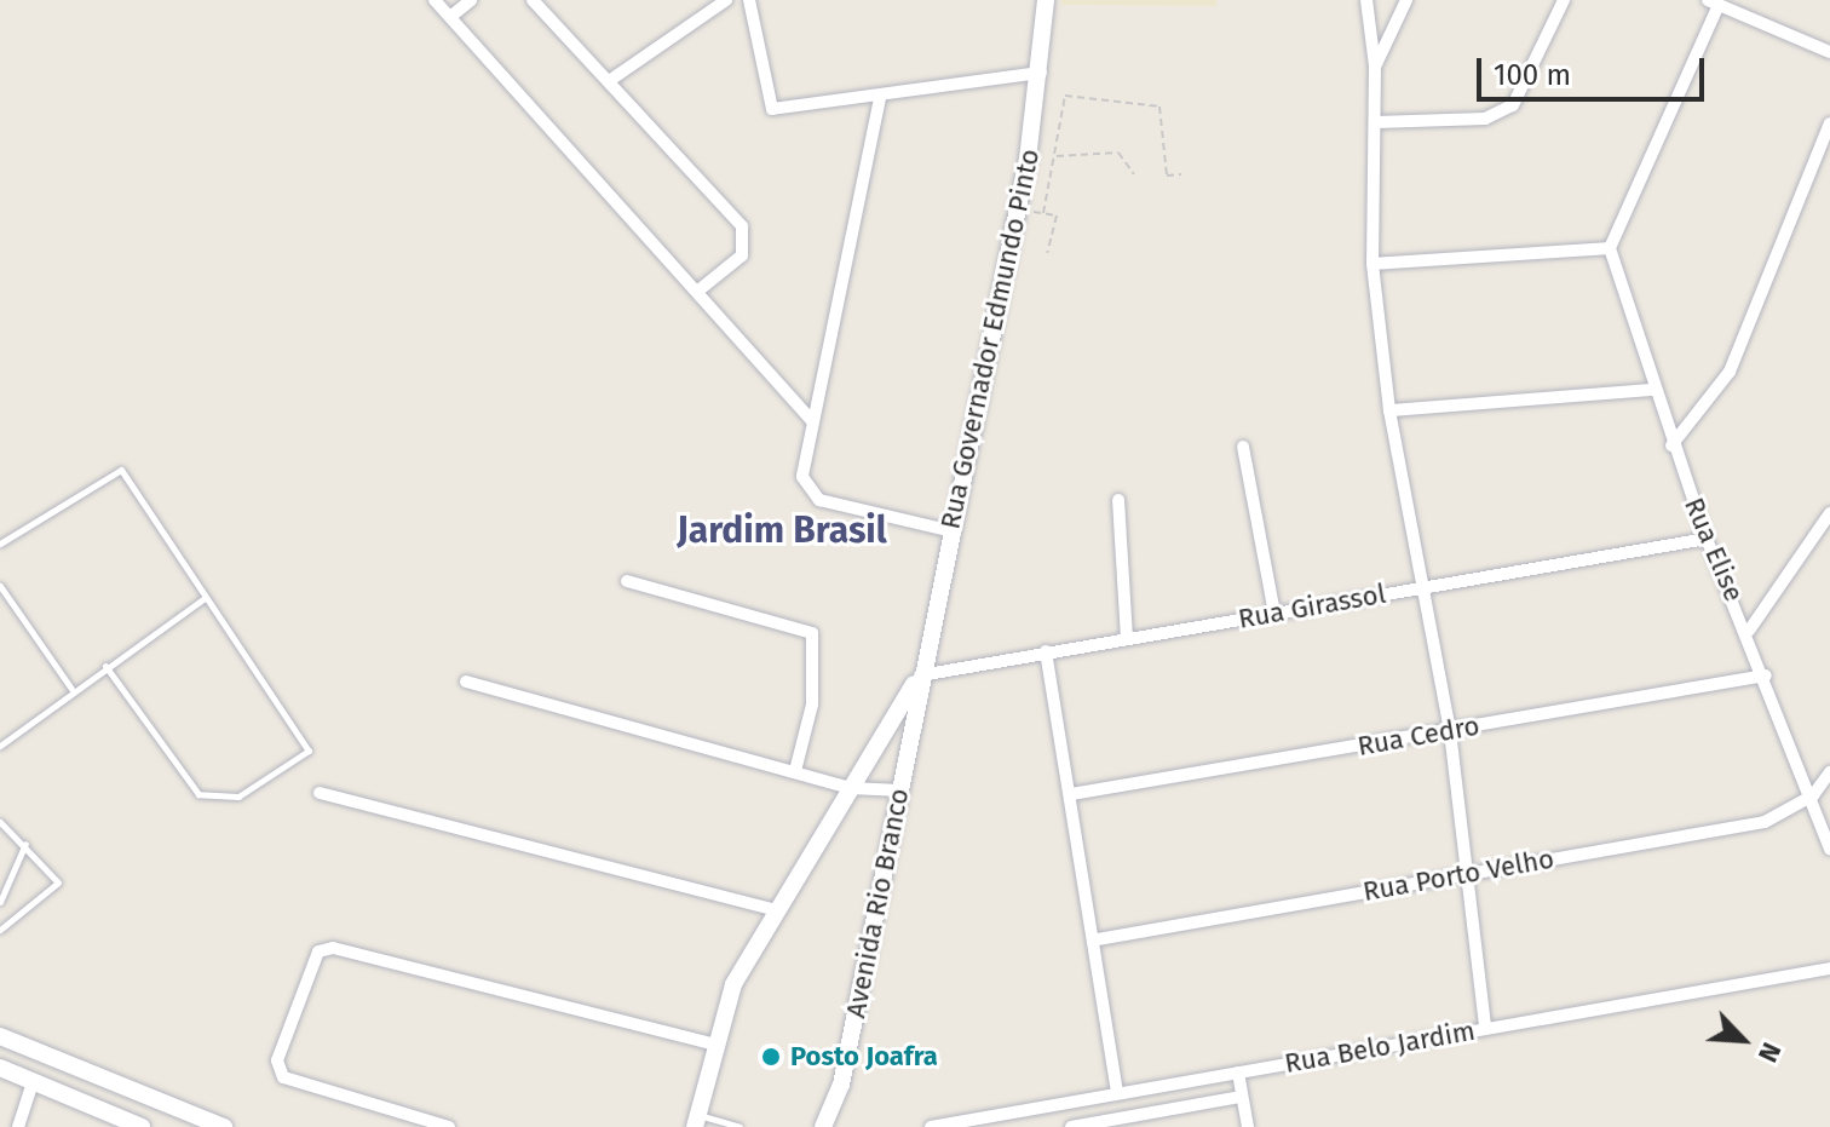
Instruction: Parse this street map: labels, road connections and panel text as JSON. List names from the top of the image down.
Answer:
{
  "streets": {
    "street": [
      "Rua Governador Edmundo Pinto",
      "Rua Elise",
      "Rua Girassol",
      "Rua Cedro",
      "Rua Porto Velho",
      "Avenida Rio Branco",
      "Rua Belo Jardim"
    ]
  },
  "crossings": [
    ["Rua Governador Edmundo Pinto", "Rua Girassol"],
    ["Rua Governador Edmundo Pinto", "Avenida Rio Branco"],
    ["Rua Elise", "Rua Girassol"],
    ["Rua Elise", "Rua Cedro"],
    ["Rua Elise", "Rua Porto Velho"],
    ["Rua Girassol", "Avenida Rio Branco"]
  ],
  "districts": ["Jardim Brasil"],
  "places": ["Posto Joafra"],
  "scale_bar": "100 m",
  "north": "bottom right"
}
